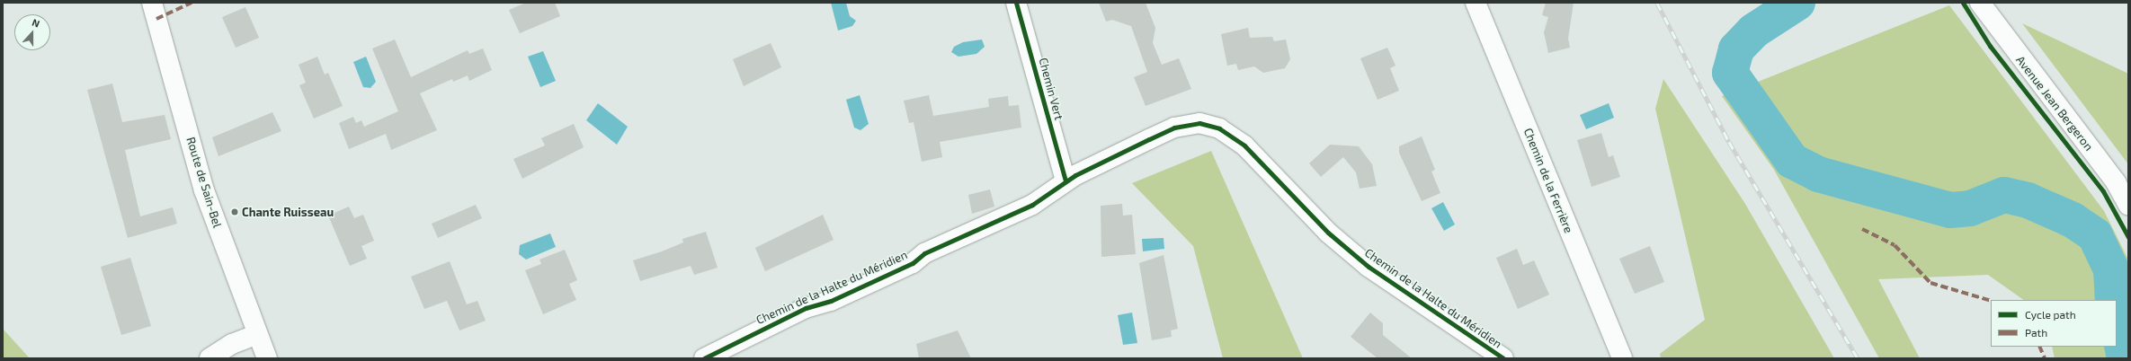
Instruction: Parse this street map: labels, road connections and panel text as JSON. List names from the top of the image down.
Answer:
{
  "streets": {
    "street": [
      "Chemin Vert",
      "Avenue Jean Bergeron",
      "Chemin de la Ferrière",
      "Route de Sain-Bel",
      "Chemin de la Halte du Méridien"
    ]
  },
  "crossings": [
    ["Chemin Vert", "Chemin de la Halte du Méridien"]
  ],
  "places": ["Chante Ruisseau"],
  "legend": ["Cycle path", "Path"],
  "north": "top"
}
